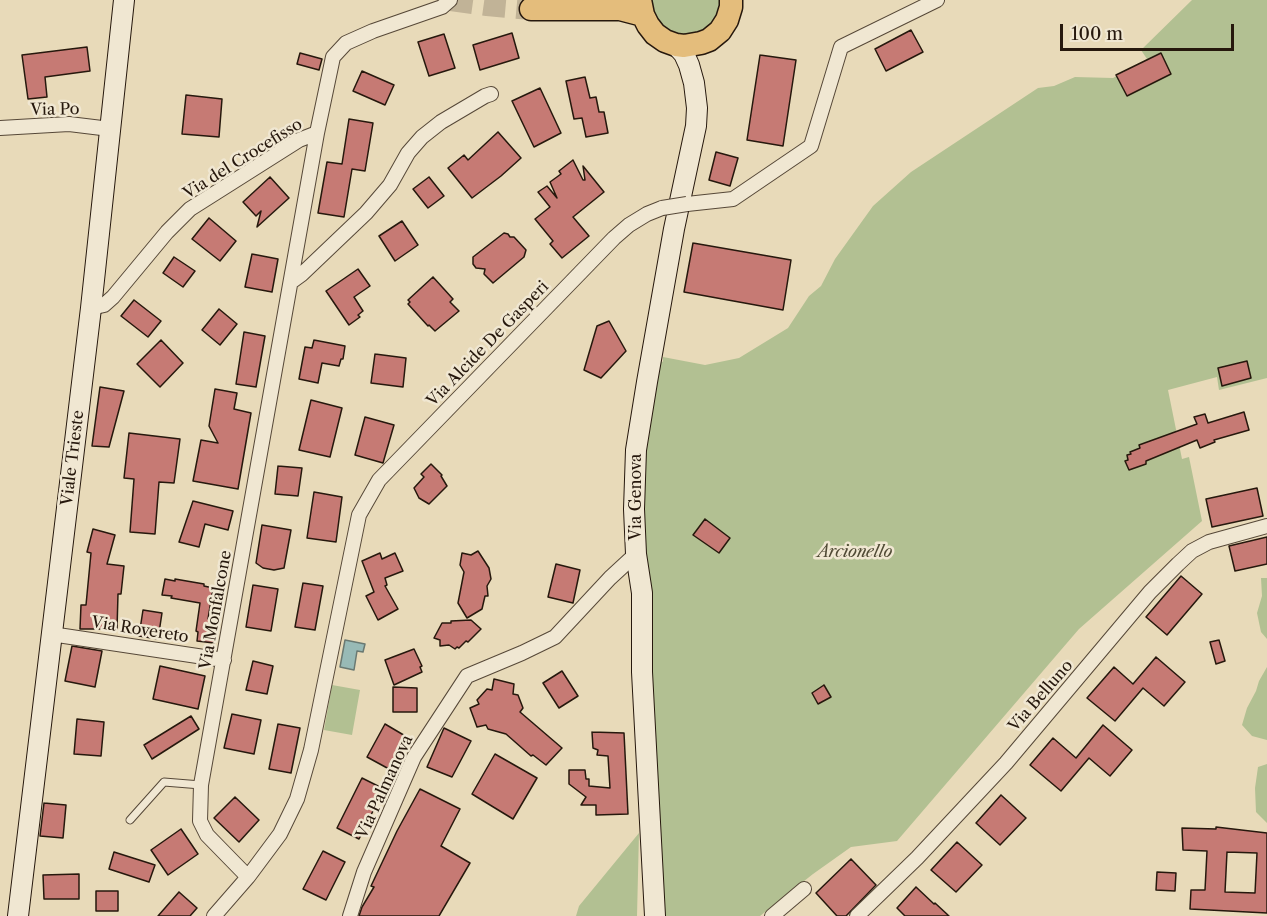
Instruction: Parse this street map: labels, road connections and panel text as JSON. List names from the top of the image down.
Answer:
{
  "streets": {
    "highway": ["Via Genova"],
    "main road": ["Viale Trieste"],
    "street": [
      "Via Po",
      "Via del Crocefisso",
      "Via Alcide De Gasperi",
      "Via Monfalcone",
      "Via Rovereto",
      "Via Belluno",
      "Via Palmanova"
    ]
  },
  "crossings": [
    ["Via Po", "Viale Trieste"],
    ["Via del Crocefisso", "Viale Trieste"],
    ["Via del Crocefisso", "Via Monfalcone"],
    ["Via Alcide De Gasperi", "Via Monfalcone"],
    ["Viale Trieste", "Via Rovereto"],
    ["Via Genova", "Via Palmanova"],
    ["Via Monfalcone", "Via Rovereto"]
  ],
  "parks": ["Arcionello"],
  "scale_bar": "100 m"
}
